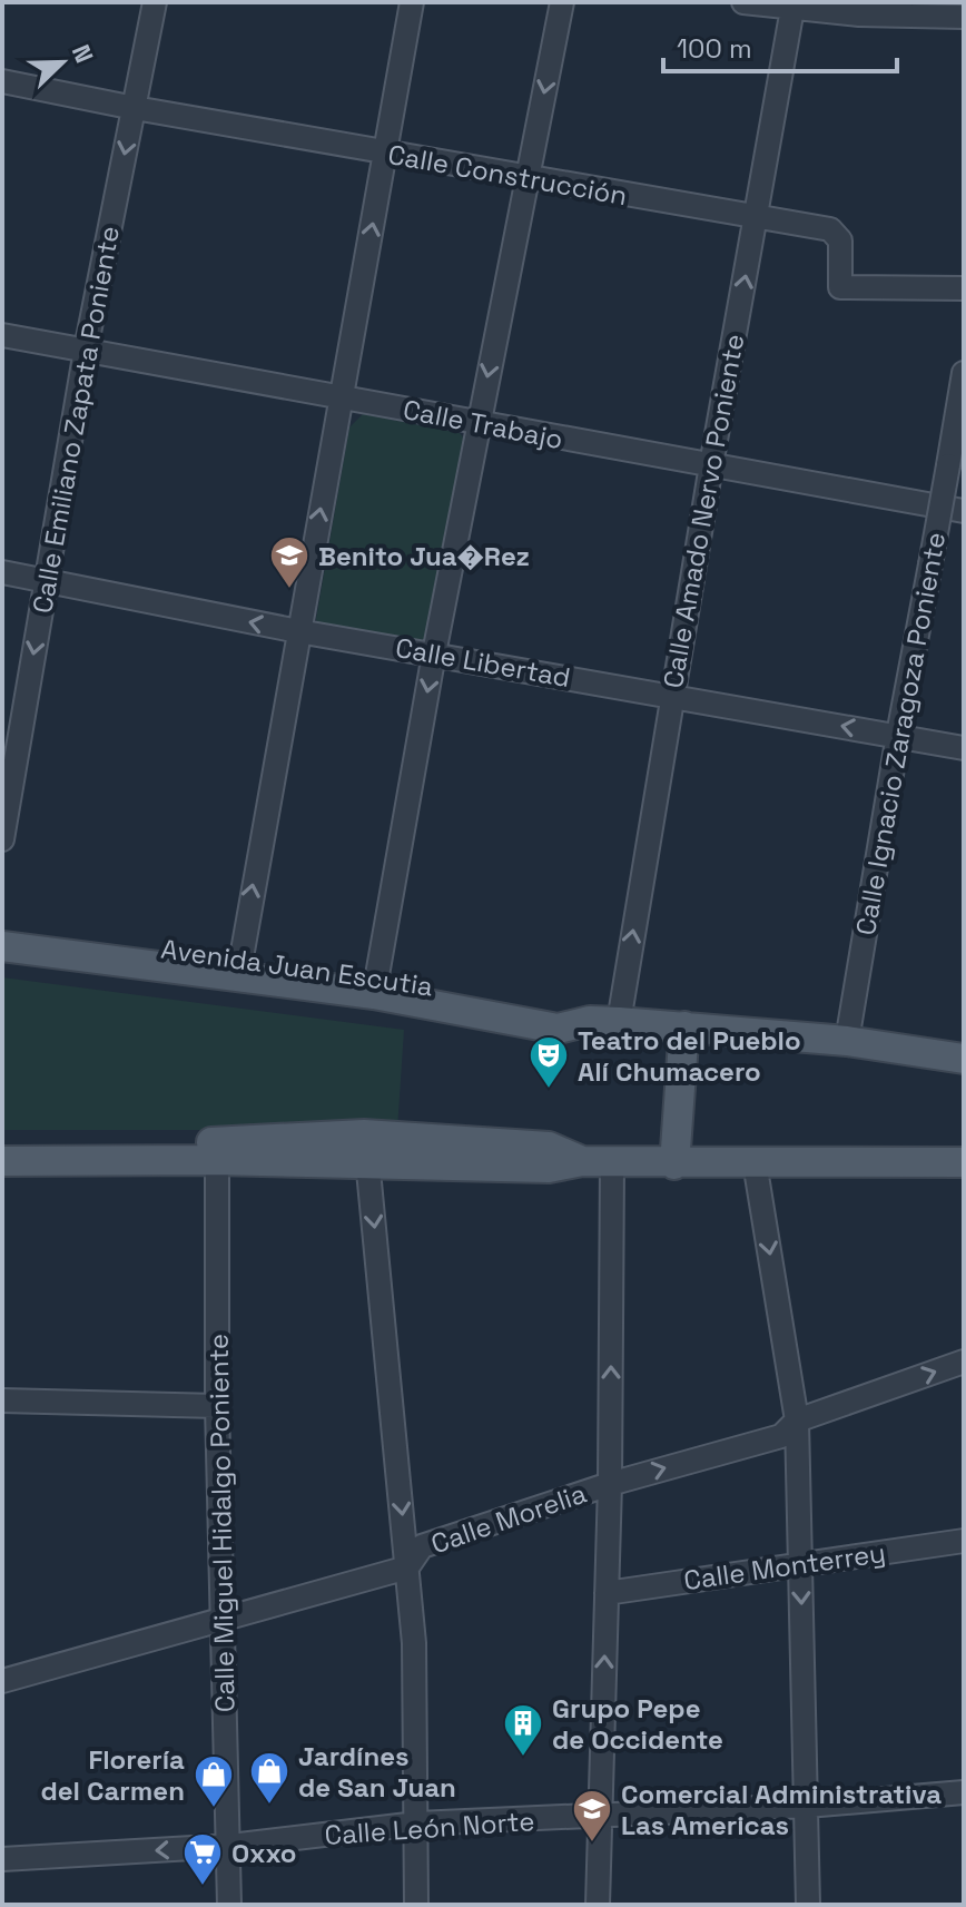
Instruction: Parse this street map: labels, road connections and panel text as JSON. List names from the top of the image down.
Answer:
{
  "streets": {
    "main road": ["Avenida Juan Escutia"],
    "street": [
      "Calle Construcción",
      "Calle Emiliano Zapata Poniente",
      "Calle Trabajo",
      "Calle Amado Nervo Poniente",
      "Calle Libertad",
      "Calle Ignacio Zaragoza Poniente",
      "Calle Morelia",
      "Calle Miguel Hidalgo Poniente",
      "Calle Monterrey",
      "Calle León Norte"
    ]
  },
  "crossings": [
    ["Calle Construcción", "Calle Emiliano Zapata Poniente"],
    ["Calle Construcción", "Calle Amado Nervo Poniente"],
    ["Calle Emiliano Zapata Poniente", "Calle Trabajo"],
    ["Calle Emiliano Zapata Poniente", "Calle Libertad"],
    ["Calle Trabajo", "Calle Amado Nervo Poniente"],
    ["Calle Amado Nervo Poniente", "Calle Libertad"],
    ["Calle Amado Nervo Poniente", "Avenida Juan Escutia"],
    ["Calle Libertad", "Calle Ignacio Zaragoza Poniente"],
    ["Calle Ignacio Zaragoza Poniente", "Avenida Juan Escutia"],
    ["Calle Morelia", "Calle Miguel Hidalgo Poniente"],
    ["Calle Miguel Hidalgo Poniente", "Calle León Norte"]
  ],
  "one_way": [
    "Calle Emiliano Zapata Poniente",
    "Calle Amado Nervo Poniente",
    "Calle Libertad",
    "Calle Morelia"
  ],
  "places": {
    "school or university": ["Benito Jua�Rez", "Comercial Administrativa Las Americas"],
    "theatre": ["Teatro del Pueblo Alí Chumacero"],
    "building": ["Grupo Pepe de Occidente"],
    "shop": ["Jardínes de San Juan", "Florería del Carmen"],
    "supermarket": ["Oxxo"]
  },
  "scale_bar": "100 m",
  "north": "top right"
}
